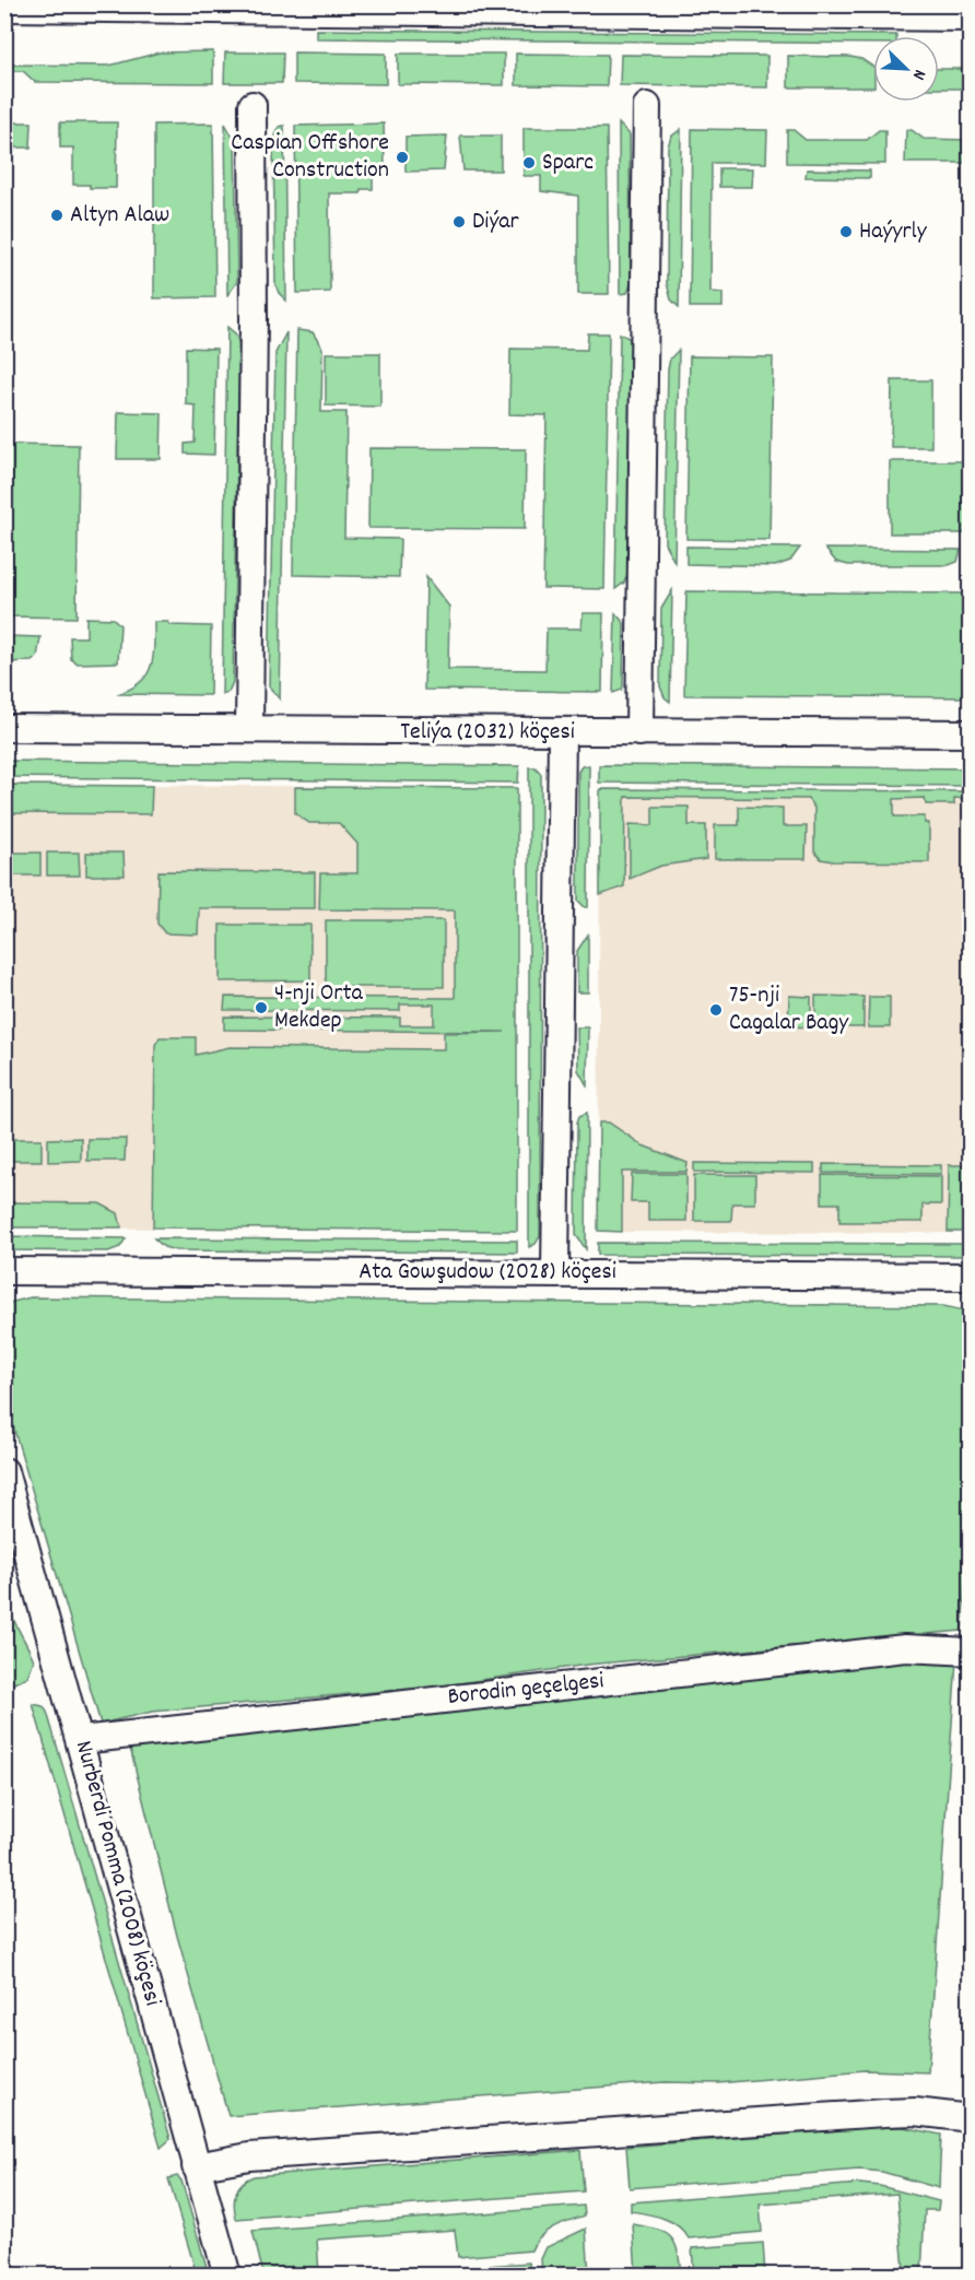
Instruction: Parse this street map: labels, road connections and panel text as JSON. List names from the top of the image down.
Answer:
{
  "streets": {
    "street": [
      "Teliýa (2032) köçesi",
      "Ata Gowşudow (2028) köçesi",
      "Borodin geçelgesi",
      "Nurberdi Pomma (2008) köçesi"
    ]
  },
  "crossings": [
    ["Borodin geçelgesi", "Nurberdi Pomma (2008) köçesi"]
  ],
  "places": [
    "Caspian Offshore Construction",
    "Sparc",
    "Altyn Alaw",
    "Diýar",
    "Haýyrly",
    "4-nji Orta Mekdep",
    "75-nji Cagalar Bagy"
  ],
  "north": "bottom right"
}
